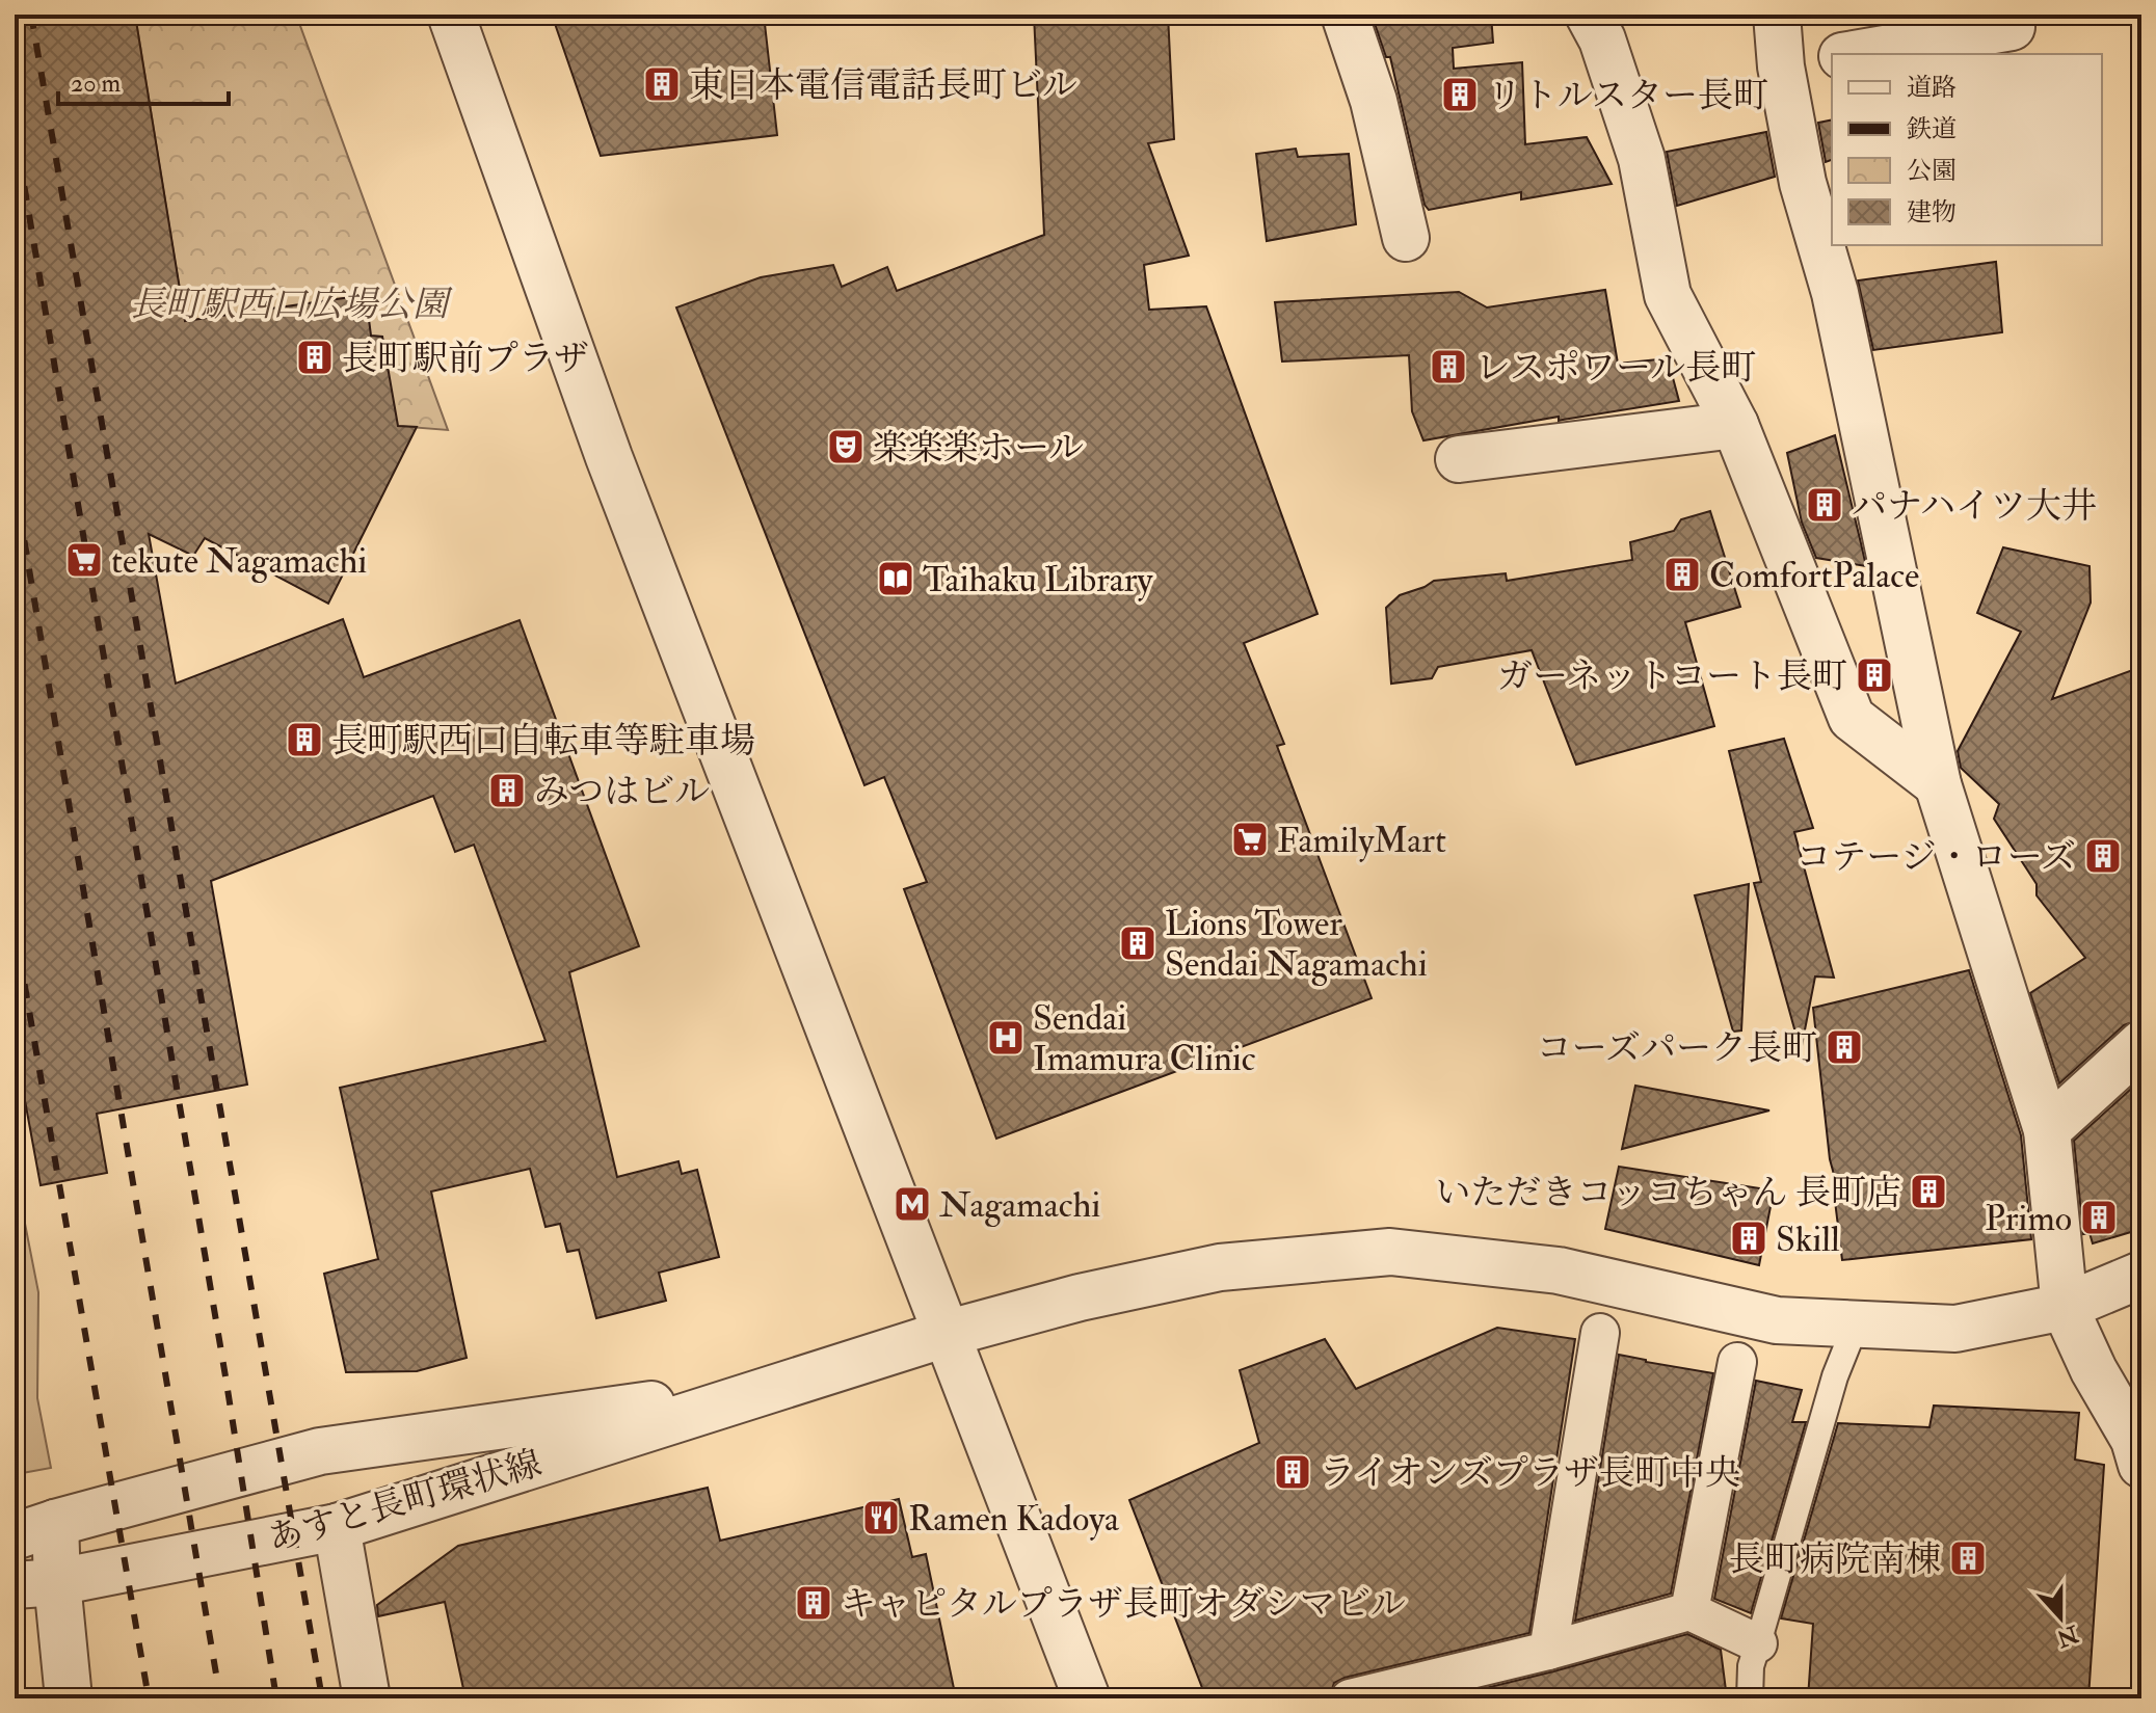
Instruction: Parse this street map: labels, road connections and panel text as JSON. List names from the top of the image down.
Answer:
{
  "streets": {
    "street": ["あすと長町環状線"]
  },
  "parks": ["長町駅西口広場公園"],
  "places": {
    "building": [
      "東日本電信電話長町ビル",
      "リトルスター長町",
      "長町駅前プラザ",
      "レスポワール長町",
      "パナハイツ大井",
      "ComfortPalace",
      "ガーネットコート長町",
      "長町駅西口自転車等駐車場",
      "みつはビル",
      "コテージ・ローズ",
      "Lions Tower Sendai Nagamachi",
      "コーズパーク長町",
      "いただきコッコちゃん 長町店",
      "Primo",
      "Skill",
      "ライオンズプラザ長町中央",
      "長町病院南棟",
      "キャピタルプラザ長町オダシマビル"
    ],
    "theatre": ["楽楽楽ホール"],
    "supermarket": ["tekute Nagamachi", "FamilyMart"],
    "library": ["Taihaku Library"],
    "hospital": ["Sendai Imamura Clinic"],
    "metro station": ["Nagamachi"],
    "restaurant": ["Ramen Kadoya"]
  },
  "legend": [
    "道路",
    "鉄道",
    "公園",
    "建物"
  ],
  "scale_bar": "20 m",
  "north": "bottom"
}
